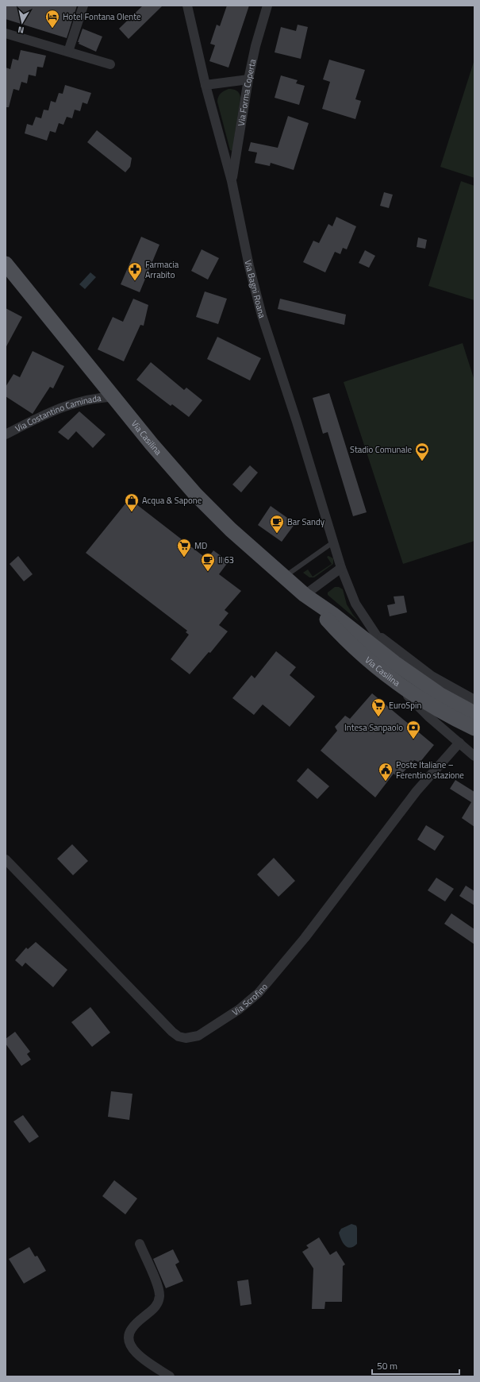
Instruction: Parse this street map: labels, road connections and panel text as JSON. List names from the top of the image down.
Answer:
{
  "streets": {
    "main road": ["Via Casilina"],
    "street": [
      "Via Forma Coperta",
      "Via Bagni Roana",
      "Via Costantino Caminada",
      "Via Scrofino"
    ]
  },
  "crossings": [
    ["Via Forma Coperta", "Via Bagni Roana"],
    ["Via Costantino Caminada", "Via Casilina"]
  ],
  "places": {
    "hotel": ["Hotel Fontana Olente"],
    "pharmacy": ["Farmacia Arrabito"],
    "sports": ["Stadio Comunale"],
    "shop": ["Acqua & Sapone"],
    "cafe": ["Bar Sandy", "Il 63"],
    "supermarket": ["MD", "EuroSpin"],
    "bank": ["Intesa Sanpaolo"],
    "public building": ["Poste Italiane – Ferentino stazione"]
  },
  "scale_bar": "50 m",
  "north": "bottom"
}
